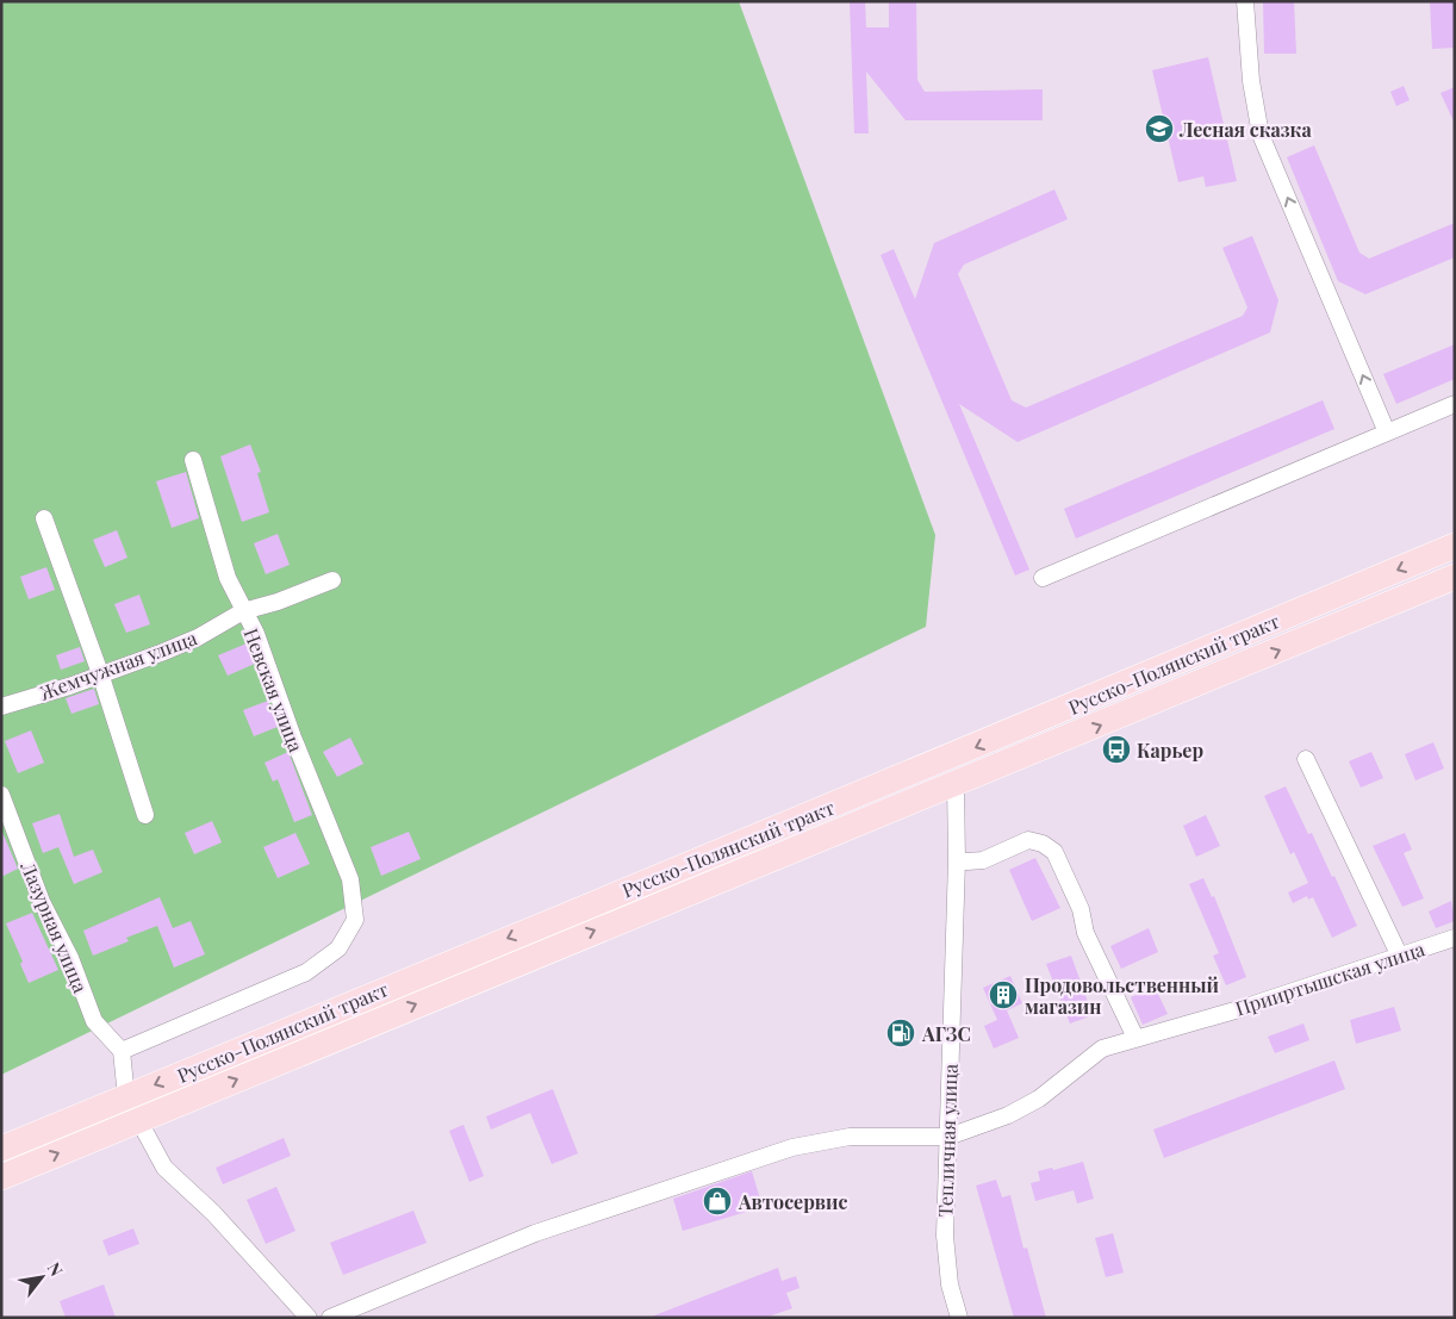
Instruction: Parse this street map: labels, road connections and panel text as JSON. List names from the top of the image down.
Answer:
{
  "streets": {
    "main road": ["Русско-Полянский тракт"],
    "street": [
      "Жемчужная улица",
      "Невская улица",
      "Лазурная улица",
      "Прииртышская улица",
      "Тепличная улица"
    ]
  },
  "crossings": [
    ["Русско-Полянский тракт", "Тепличная улица"],
    ["Жемчужная улица", "Невская улица"],
    ["Невская улица", "Лазурная улица"],
    ["Прииртышская улица", "Тепличная улица"]
  ],
  "places": {
    "school or university": ["Лесная сказка"],
    "bus stop": ["Карьер"],
    "building": ["Продовольственный магазин"],
    "fuel station": ["АГЗС"],
    "shop": ["Автосервис"]
  },
  "north": "top right"
}
